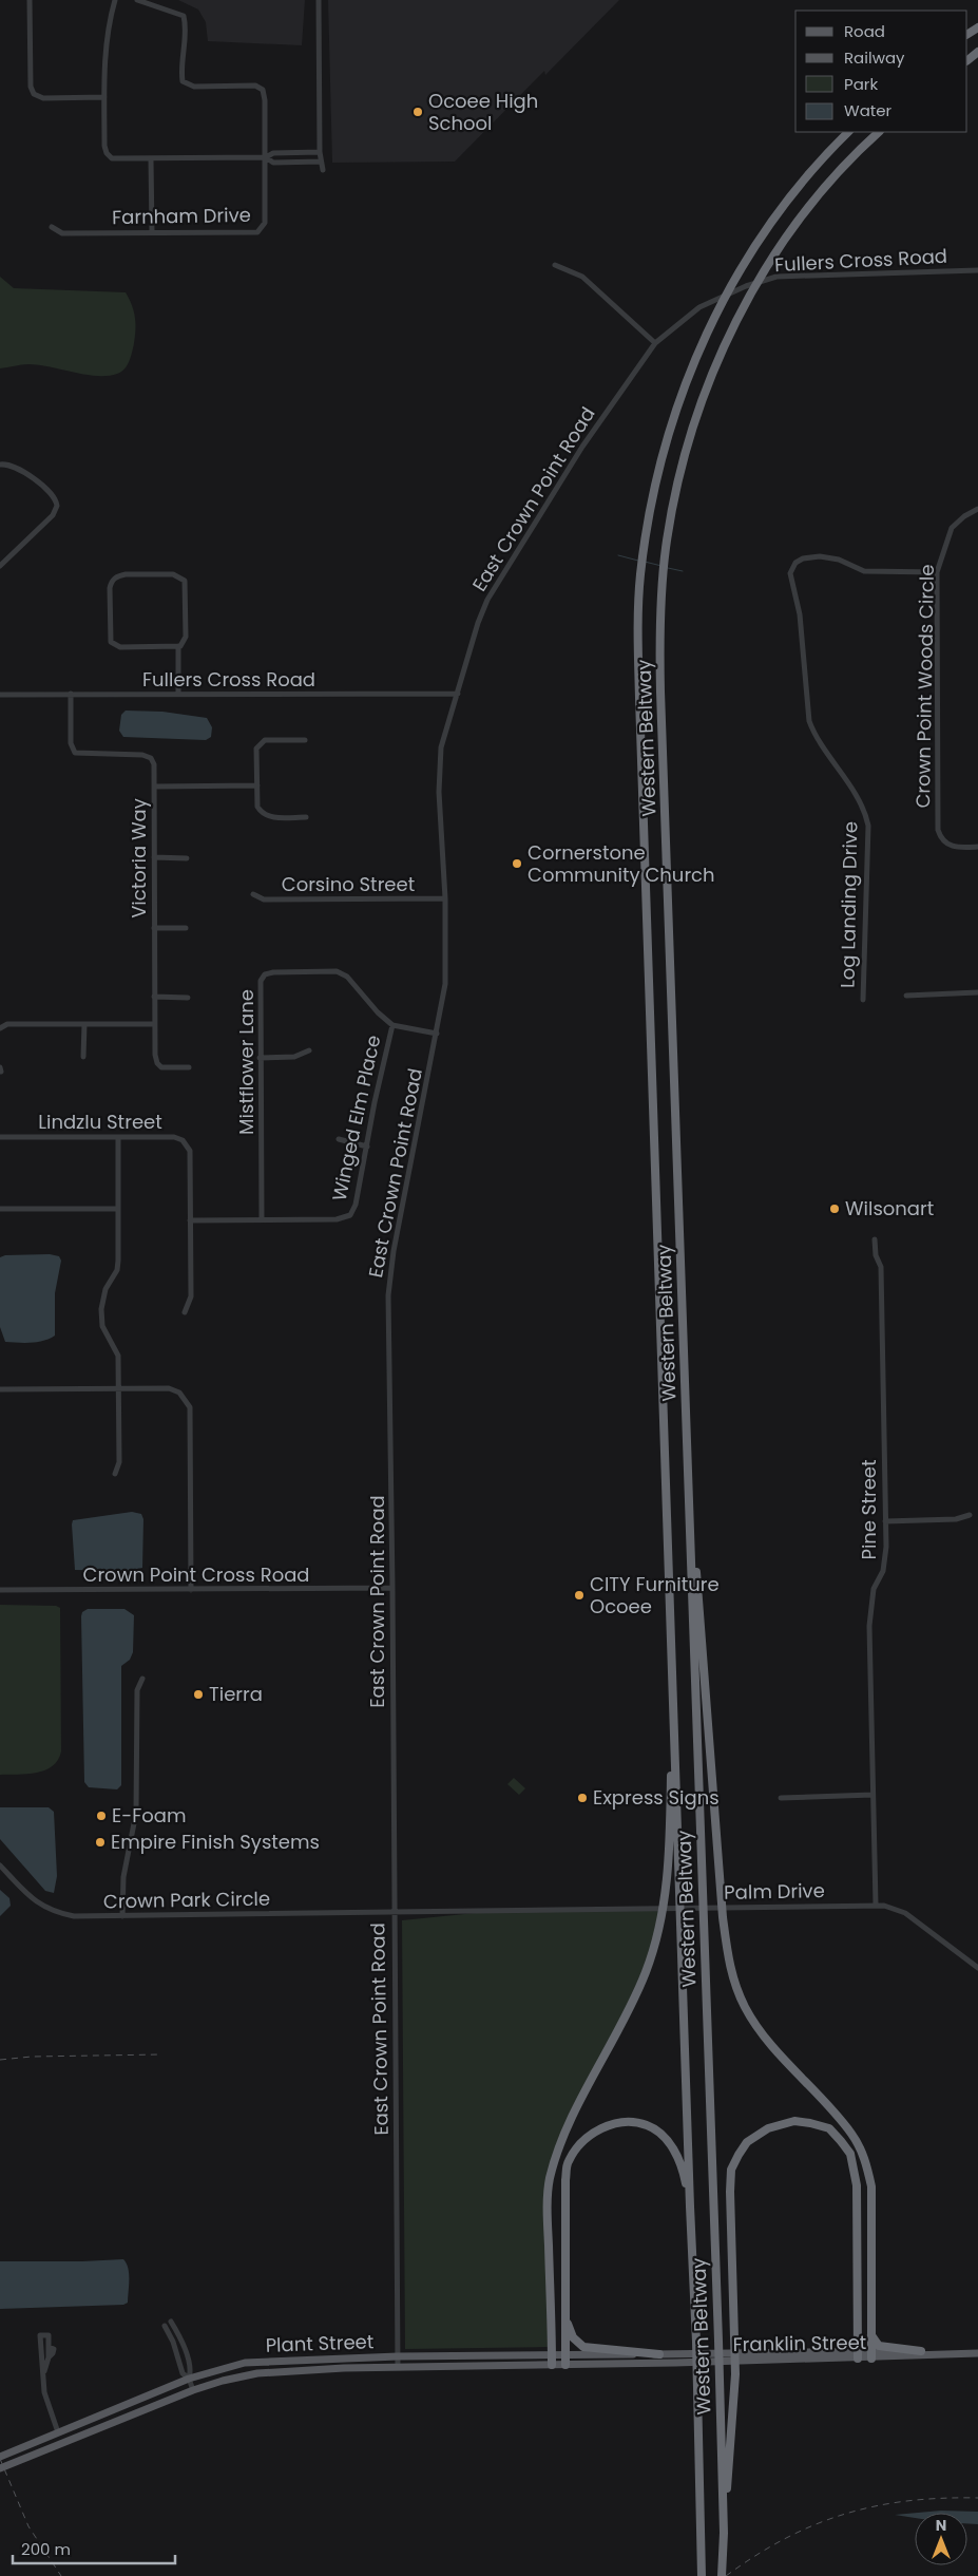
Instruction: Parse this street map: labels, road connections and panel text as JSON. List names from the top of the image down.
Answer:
{
  "streets": {
    "highway": ["Western Beltway"],
    "main road": ["Plant Street", "Franklin Street"],
    "street": [
      "Farnham Drive",
      "Fullers Cross Road",
      "East Crown Point Road",
      "Crown Point Woods Circle",
      "Victoria Way",
      "Corsino Street",
      "Log Landing Drive",
      "Mistflower Lane",
      "Winged Elm Place",
      "Lindzlu Street",
      "Pine Street",
      "Crown Point Cross Road",
      "Palm Drive",
      "Crown Park Circle"
    ]
  },
  "crossings": [
    ["Fullers Cross Road", "East Crown Point Road"],
    ["Fullers Cross Road", "Victoria Way"],
    ["East Crown Point Road", "Corsino Street"],
    ["East Crown Point Road", "Crown Point Cross Road"],
    ["East Crown Point Road", "Palm Drive"],
    ["East Crown Point Road", "Crown Park Circle"],
    ["East Crown Point Road", "Plant Street"],
    ["Crown Point Woods Circle", "Log Landing Drive"],
    ["Mistflower Lane", "Winged Elm Place"],
    ["Winged Elm Place", "Lindzlu Street"],
    ["Pine Street", "Palm Drive"],
    ["Palm Drive", "Crown Park Circle"],
    ["Plant Street", "Franklin Street"]
  ],
  "places": [
    "Ocoee High School",
    "Cornerstone Community Church",
    "Wilsonart",
    "CITY Furniture Ocoee",
    "Tierra",
    "Express Signs",
    "E-Foam",
    "Empire Finish Systems"
  ],
  "legend": [
    "Road",
    "Railway",
    "Park",
    "Water"
  ],
  "scale_bar": "200 m",
  "north": "top"
}
